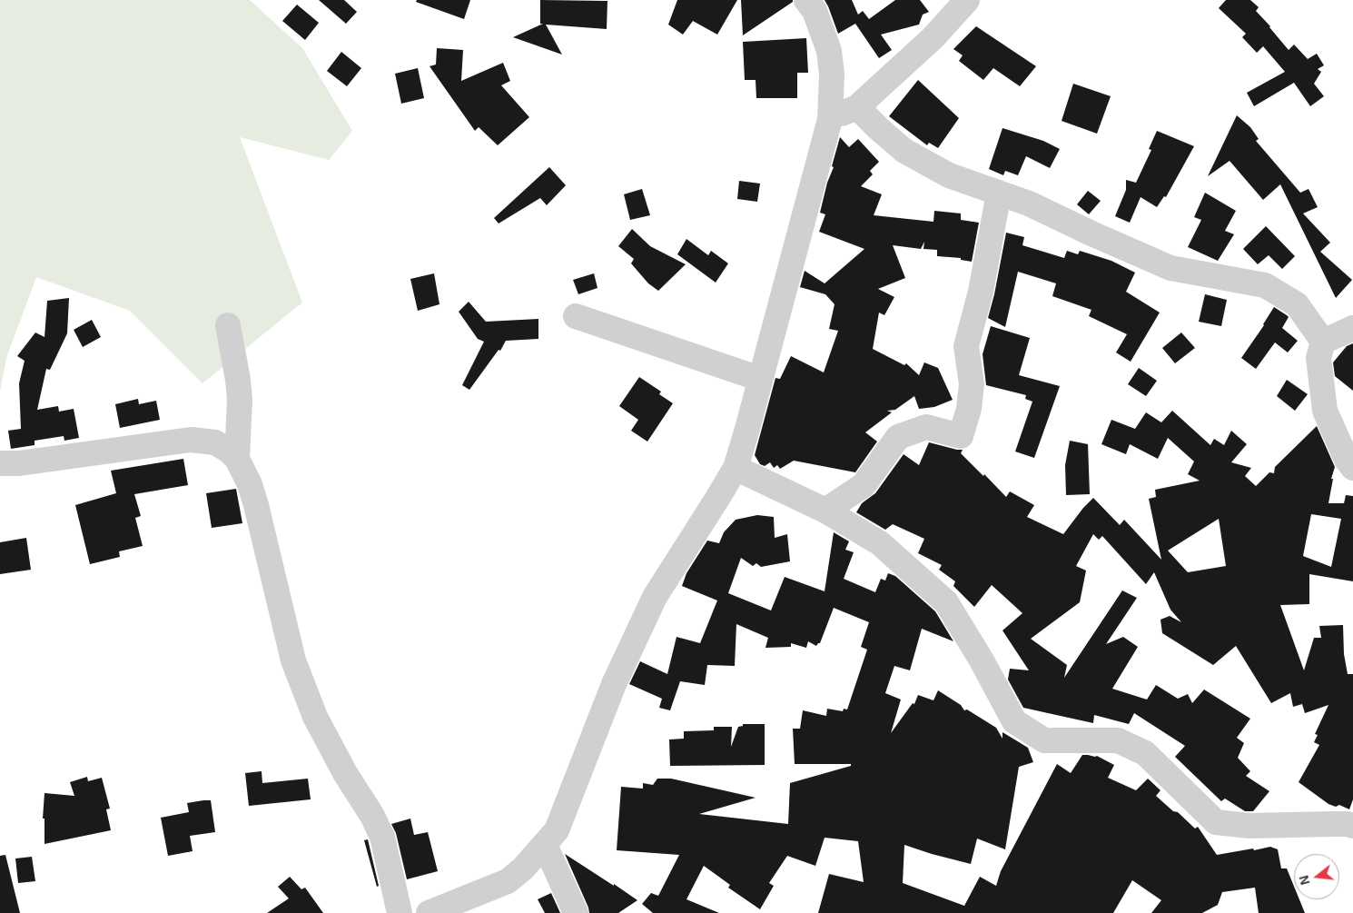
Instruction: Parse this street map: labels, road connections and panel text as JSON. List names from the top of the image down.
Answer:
{
  "north": "left"
}
